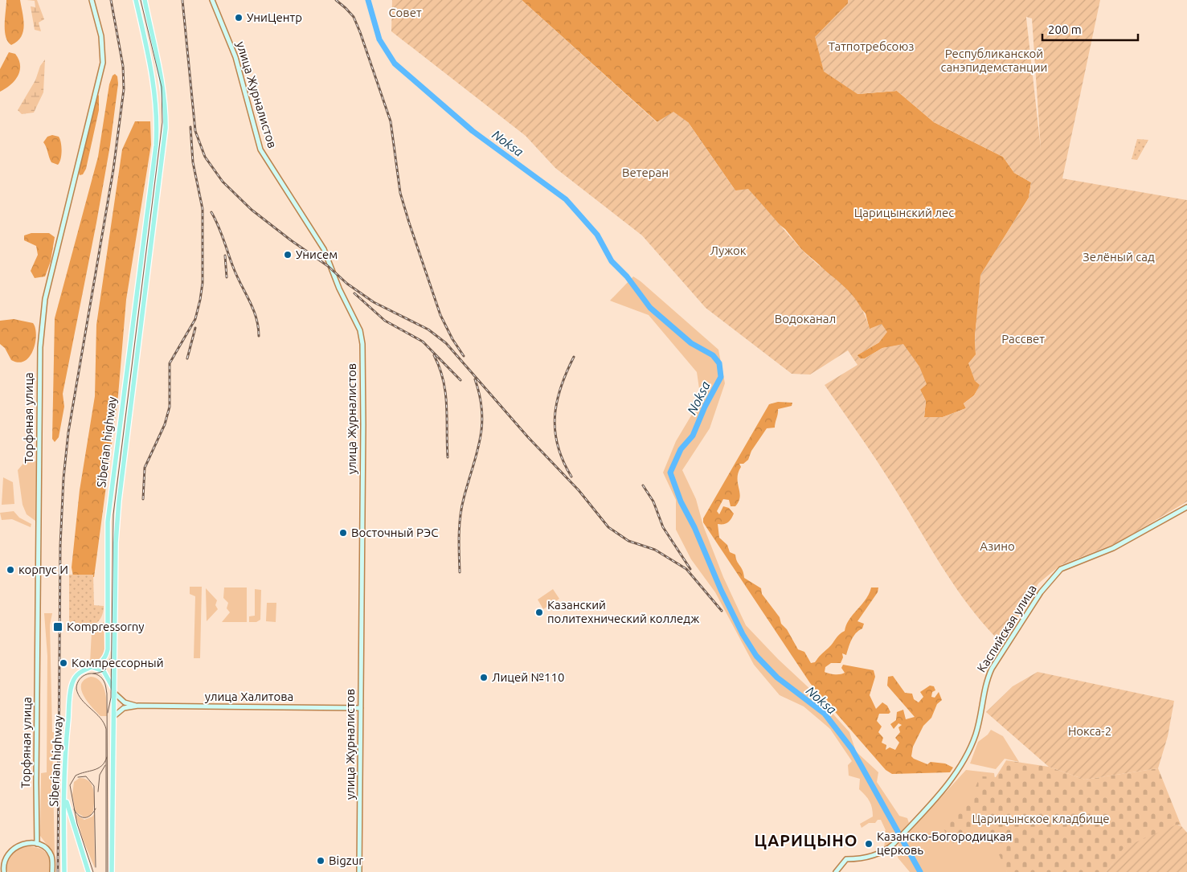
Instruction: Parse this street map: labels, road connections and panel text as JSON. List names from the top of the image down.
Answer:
{
  "streets": {
    "main road": ["Siberian highway"],
    "street": [
      "улица Журналистов",
      "Торфяная улица",
      "Каспийская улица",
      "улица Халитова"
    ]
  },
  "crossings": [
    ["улица Журналистов", "улица Халитова"]
  ],
  "districts": ["ЦАРИЦЫНО"],
  "water": ["Noksa"],
  "parks": [
    "Совет",
    "Татпотребсоюз",
    "Республиканской санэпидемстанции",
    "Ветеран",
    "Царицынский лес",
    "Лужок",
    "Зелёный сад",
    "Водоканал",
    "Рассвет",
    "Азино",
    "Нокса-2",
    "Царицынское кладбище"
  ],
  "places": {
    "other": [
      "УниЦентр",
      "Унисем",
      "Восточный РЭС",
      "корпус И",
      "Казанский политехнический колледж",
      "Компрессорный",
      "Лицей №110",
      "Казанско-Богородицкая церковь",
      "Bigzur"
    ],
    "transit": ["Kompressorny"]
  },
  "scale_bar": "200 m"
}
